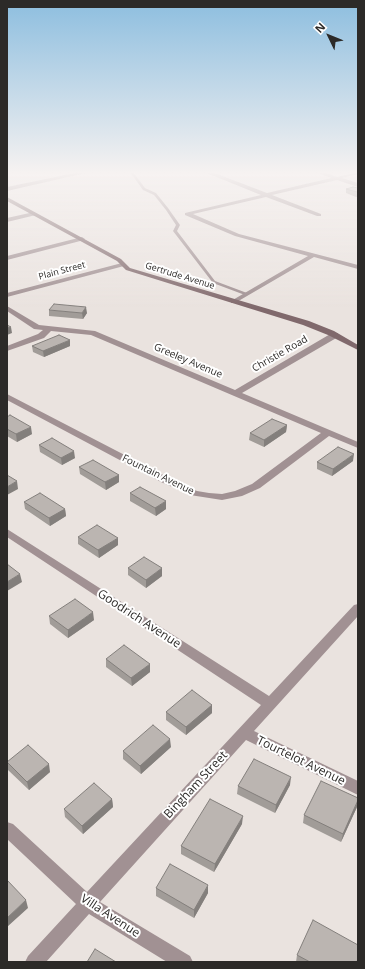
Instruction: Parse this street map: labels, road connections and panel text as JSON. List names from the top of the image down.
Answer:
{
  "streets": {
    "street": [
      "Plain Street",
      "Gertrude Avenue",
      "Christie Road",
      "Greeley Avenue",
      "Fountain Avenue",
      "Goodrich Avenue",
      "Tourtelot Avenue",
      "Bingham Street",
      "Villa Avenue"
    ]
  },
  "crossings": [
    ["Plain Street", "Gertrude Avenue"],
    ["Gertrude Avenue", "Christie Road"],
    ["Christie Road", "Greeley Avenue"],
    ["Greeley Avenue", "Fountain Avenue"],
    ["Goodrich Avenue", "Bingham Street"],
    ["Tourtelot Avenue", "Bingham Street"],
    ["Bingham Street", "Villa Avenue"]
  ],
  "north": "top left"
}
